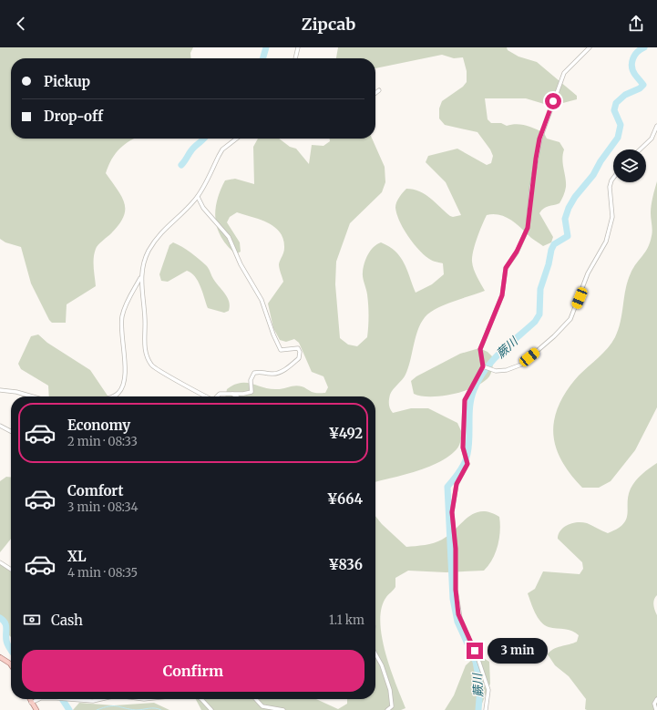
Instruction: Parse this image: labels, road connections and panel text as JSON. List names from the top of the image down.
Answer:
{
  "water": ["蕨川"],
  "page": {
    "header": "Zipcab",
    "banner": ["Pickup", "Drop-off"],
    "list": [
      {
        "name": "Economy",
        "note": "2 min · 08:33",
        "value": "¥492"
      },
      {
        "name": "Comfort",
        "note": "3 min · 08:34",
        "value": "¥664"
      },
      {
        "name": "XL",
        "note": "4 min · 08:35",
        "value": "¥836"
      }
    ],
    "pay": ["Cash", "1.1 km"],
    "bubble": "3 min",
    "buttons": "Confirm"
  }
}
